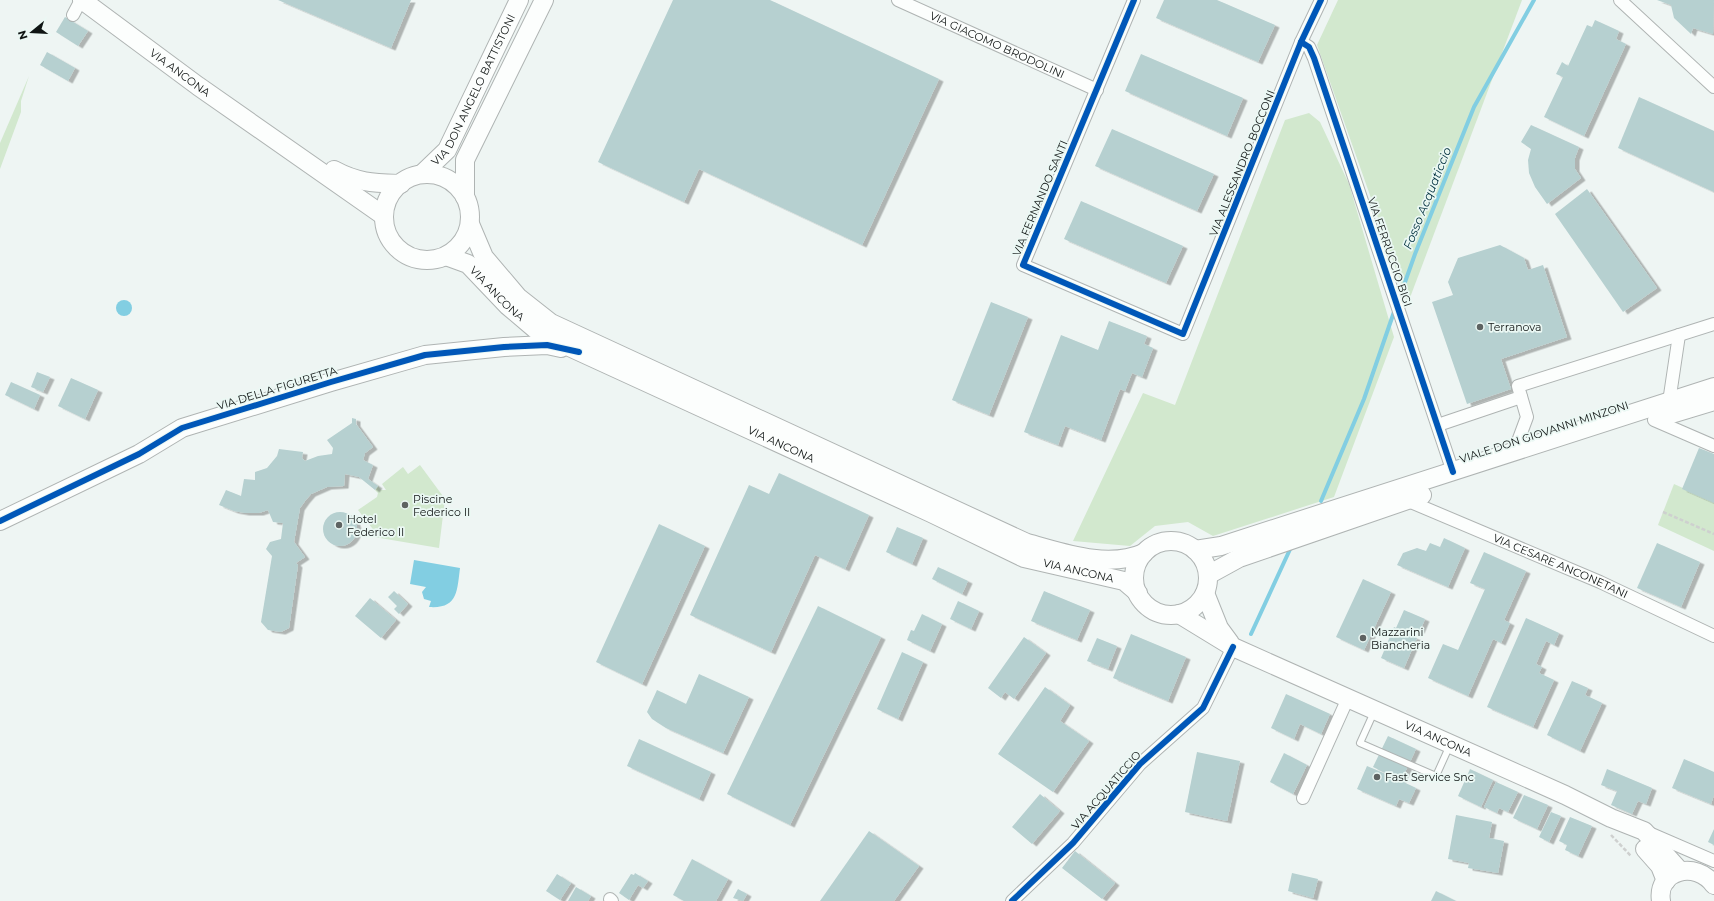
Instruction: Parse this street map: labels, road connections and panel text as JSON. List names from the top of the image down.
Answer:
{
  "streets": {
    "main road": [
      "VIA ANCONA",
      "VIA DON ANGELO BATTISTONI",
      "VIA DELLA FIGURETTA",
      "VIALE DON GIOVANNI MINZONI"
    ],
    "street": [
      "VIA GIACOMO BRODOLINI",
      "VIA ALESSANDRO BOCCONI",
      "VIA FERNANDO SANTI",
      "VIA FERRUCCIO BIGI",
      "VIA CESARE ANCONETANI",
      "VIA ACQUATICCIO"
    ]
  },
  "crossings": [
    ["VIA GIACOMO BRODOLINI", "VIA FERNANDO SANTI"],
    ["VIA ANCONA", "VIA DON ANGELO BATTISTONI"],
    ["VIA ANCONA", "VIA DELLA FIGURETTA"],
    ["VIA ANCONA", "VIALE DON GIOVANNI MINZONI"],
    ["VIA ANCONA", "VIA ACQUATICCIO"],
    ["VIA ALESSANDRO BOCCONI", "VIA FERNANDO SANTI"],
    ["VIA ALESSANDRO BOCCONI", "VIA FERRUCCIO BIGI"],
    ["VIA FERRUCCIO BIGI", "VIALE DON GIOVANNI MINZONI"],
    ["VIALE DON GIOVANNI MINZONI", "VIA CESARE ANCONETANI"]
  ],
  "water": ["Fosso Acquaticcio"],
  "places": [
    "Terranova",
    "Piscine Federico II",
    "Hotel Federico II",
    "Mazzarini Biancheria",
    "Fast Service Snc"
  ],
  "north": "left"
}
